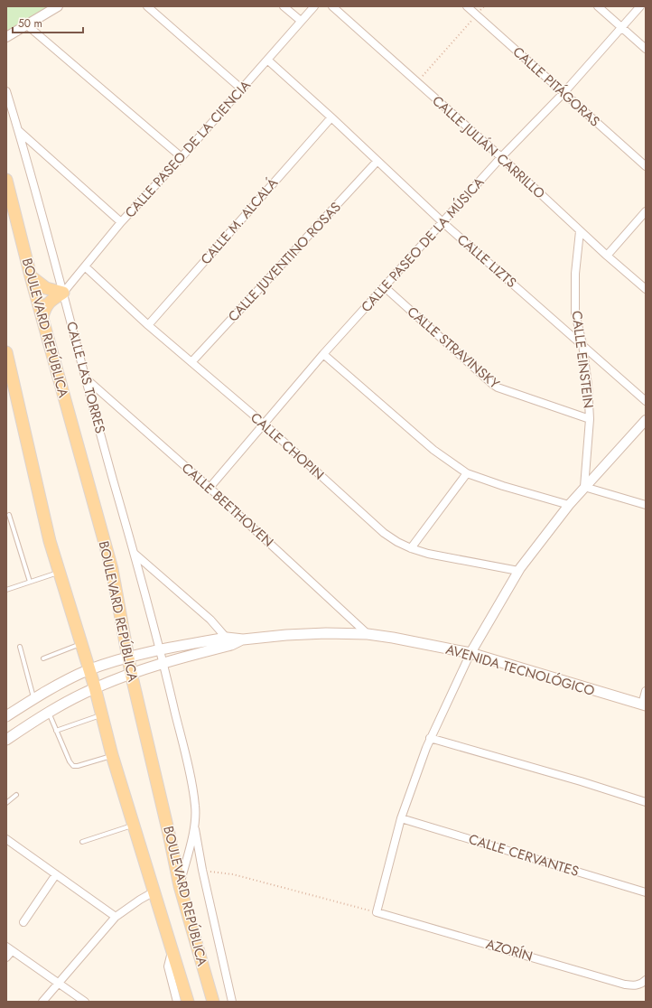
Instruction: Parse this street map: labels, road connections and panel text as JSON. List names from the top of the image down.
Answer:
{
  "streets": {
    "main road": ["BOULEVARD REPÚBLICA", "AVENIDA TECNOLÓGICO"],
    "street": [
      "CALLE PITÁGORAS",
      "CALLE JULIÁN CARRILLO",
      "CALLE PASEO DE LA CIENCIA",
      "CALLE M. ALCALÁ",
      "CALLE PASEO DE LA MÚSICA",
      "CALLE LIZTS",
      "CALLE JUVENTINO ROSAS",
      "CALLE STRAVINSKY",
      "CALLE EINSTEIN",
      "CALLE LAS TORRES",
      "CALLE CHOPIN",
      "CALLE BEETHOVEN",
      "CALLE CERVANTES",
      "AZORÍN"
    ]
  },
  "crossings": [
    ["CALLE PITÁGORAS", "CALLE PASEO DE LA MÚSICA"],
    ["CALLE JULIÁN CARRILLO", "CALLE PASEO DE LA MÚSICA"],
    ["CALLE JULIÁN CARRILLO", "CALLE EINSTEIN"],
    ["CALLE PASEO DE LA CIENCIA", "CALLE LIZTS"],
    ["CALLE PASEO DE LA CIENCIA", "CALLE LAS TORRES"],
    ["CALLE PASEO DE LA CIENCIA", "CALLE CHOPIN"],
    ["CALLE M. ALCALÁ", "CALLE LIZTS"],
    ["CALLE M. ALCALÁ", "CALLE CHOPIN"],
    ["CALLE PASEO DE LA MÚSICA", "CALLE LIZTS"],
    ["CALLE PASEO DE LA MÚSICA", "CALLE STRAVINSKY"],
    ["CALLE PASEO DE LA MÚSICA", "CALLE CHOPIN"],
    ["CALLE PASEO DE LA MÚSICA", "CALLE BEETHOVEN"],
    ["CALLE LIZTS", "CALLE JUVENTINO ROSAS"],
    ["CALLE LIZTS", "CALLE EINSTEIN"],
    ["CALLE JUVENTINO ROSAS", "CALLE CHOPIN"],
    ["CALLE STRAVINSKY", "CALLE EINSTEIN"],
    ["CALLE LAS TORRES", "CALLE BEETHOVEN"],
    ["CALLE BEETHOVEN", "AVENIDA TECNOLÓGICO"]
  ],
  "scale_bar": "50 m"
}
